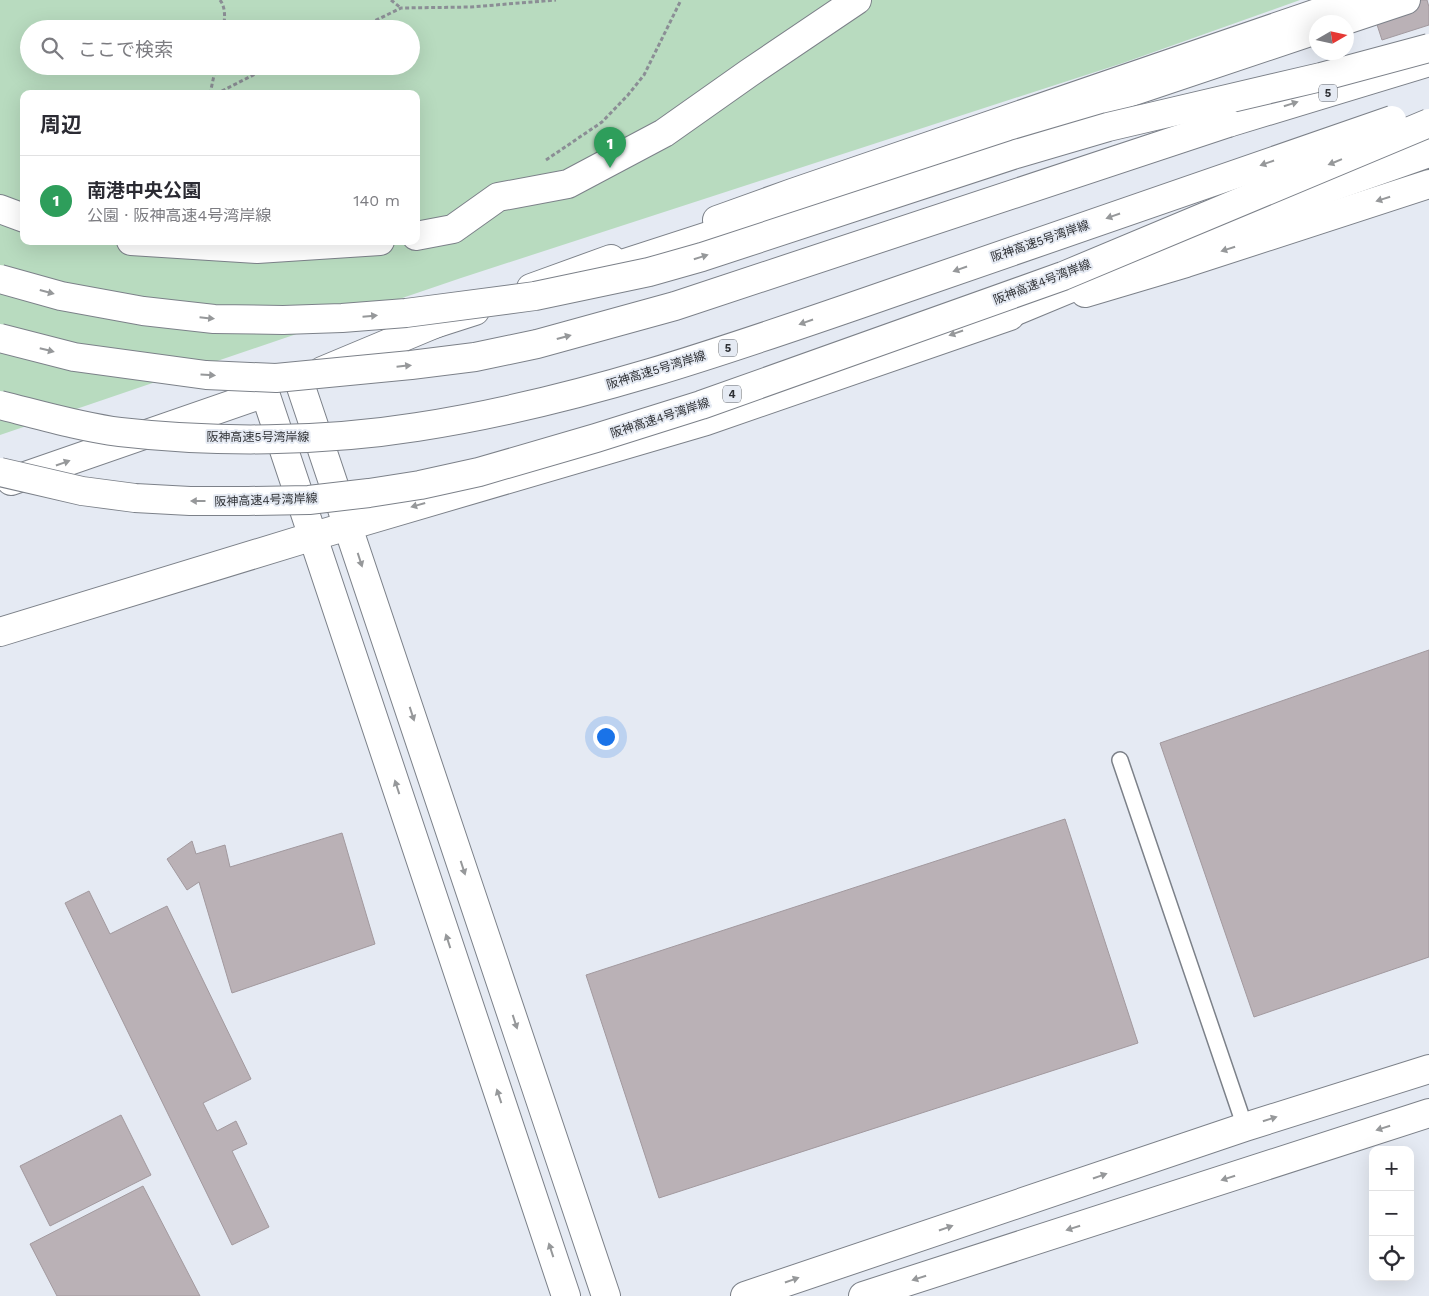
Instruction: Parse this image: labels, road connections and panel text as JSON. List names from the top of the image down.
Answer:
{
  "streets": {
    "main road": [
      "5",
      "阪神高速5号湾岸線",
      "阪神高速4号湾岸線",
      "4"
    ]
  },
  "north": "right",
  "page": {
    "search": "ここで検索",
    "heading": "周辺",
    "pins": "1",
    "list": [
      {
        "mark": "1",
        "name": "南港中央公園",
        "note": "公園 · 阪神高速4号湾岸線",
        "value": "140 m"
      }
    ],
    "map_buttons": ["+", "−"]
  }
}
